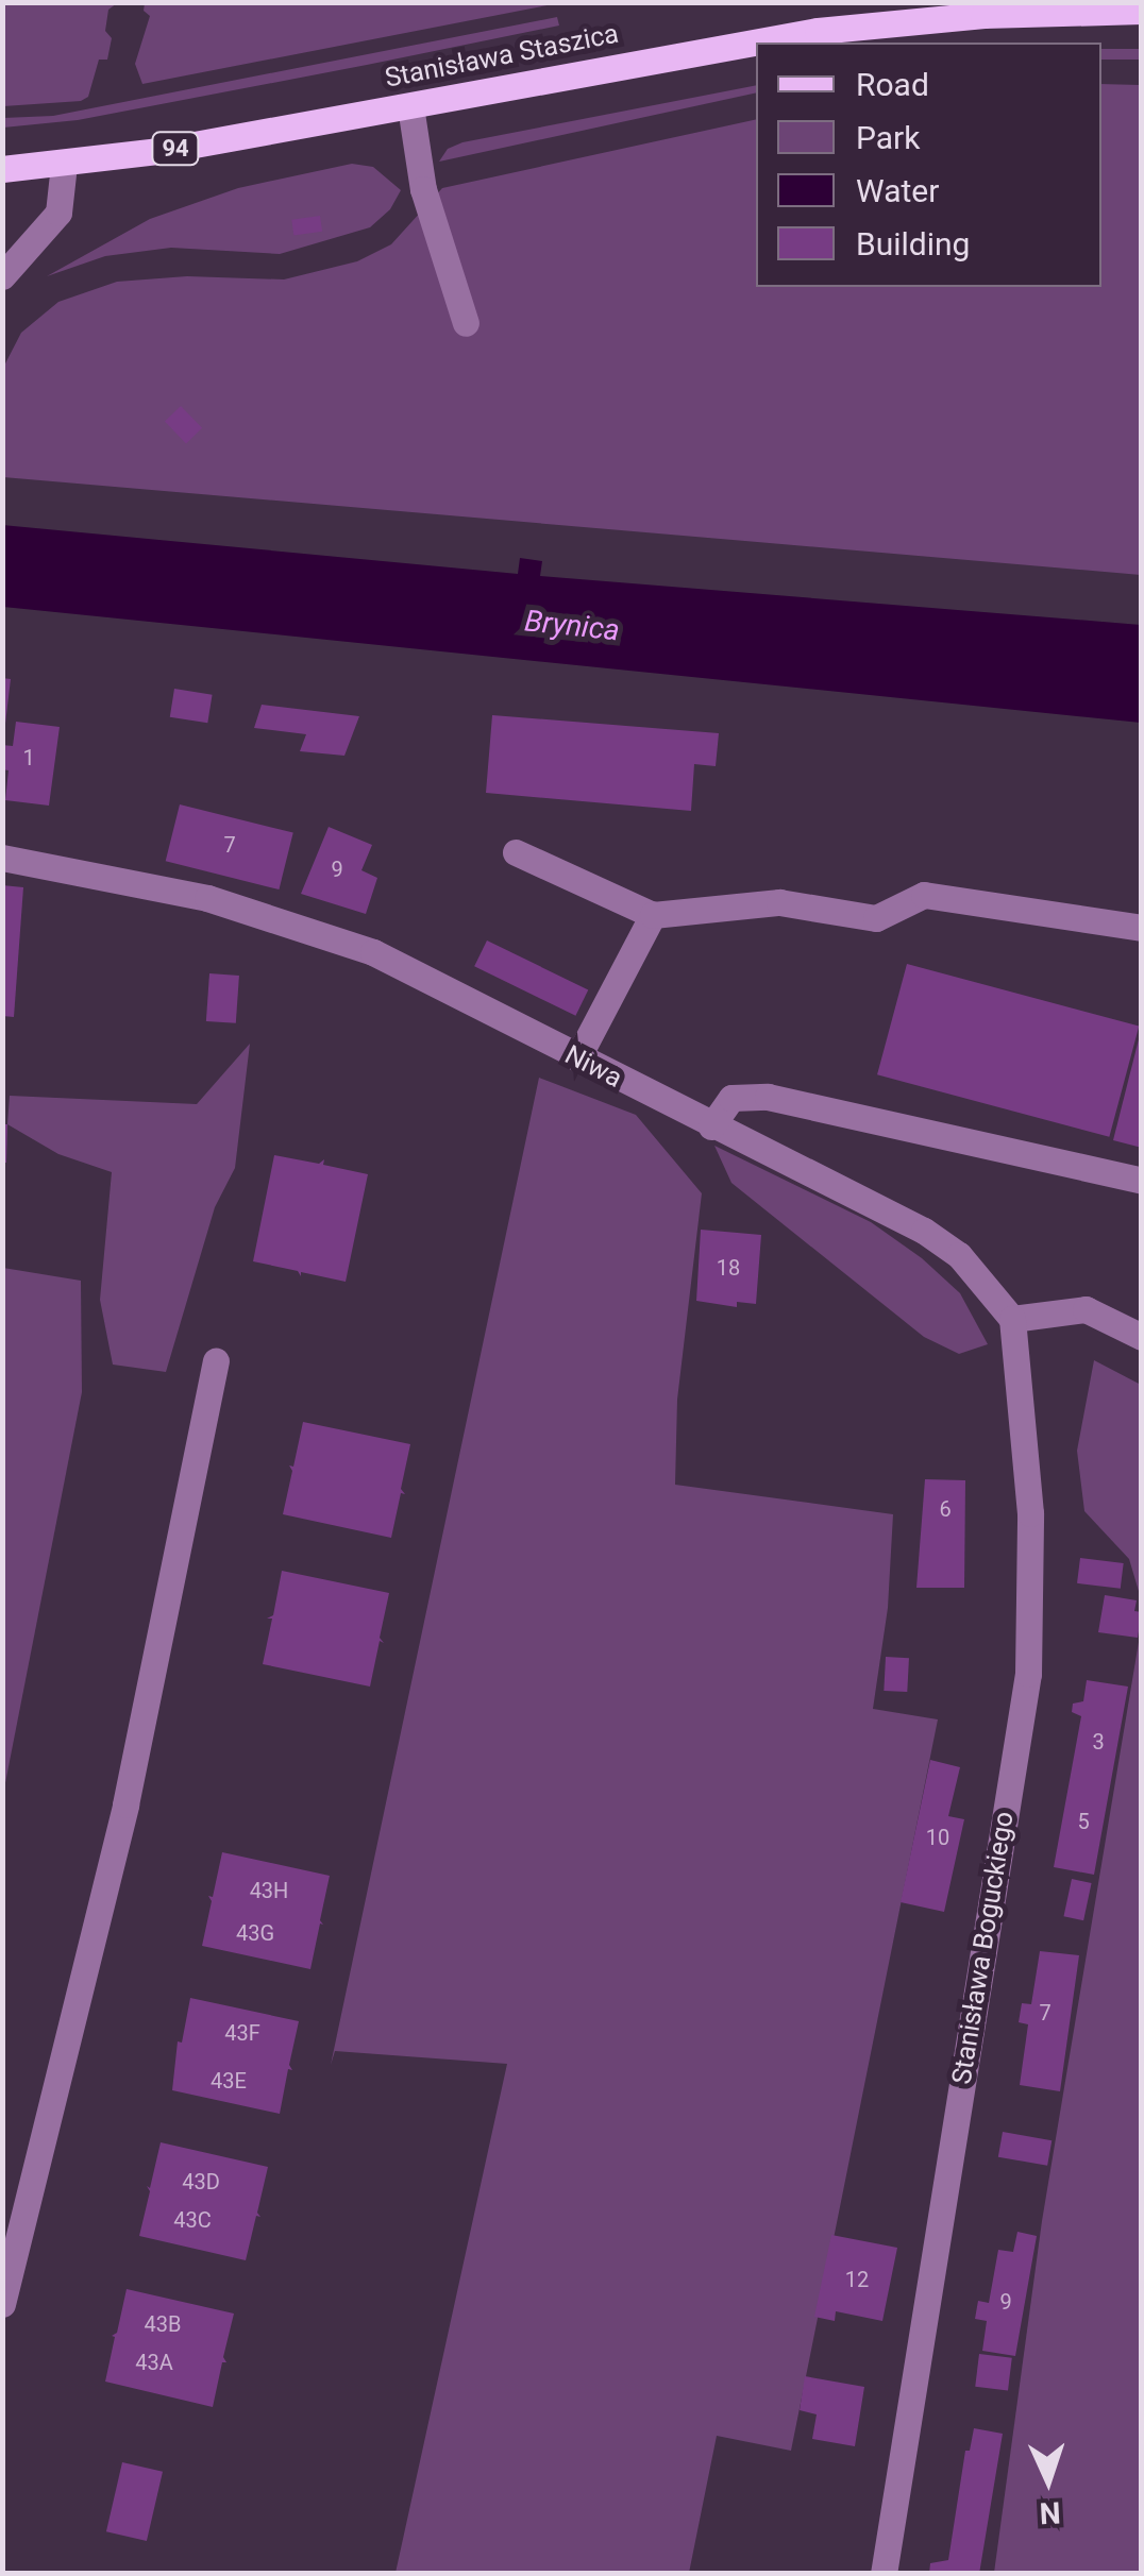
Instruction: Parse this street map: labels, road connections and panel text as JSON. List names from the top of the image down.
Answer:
{
  "streets": {
    "main road": ["Stanisława Staszica", "94"],
    "street": ["Niwa", "Stanisława Boguckiego"]
  },
  "crossings": [
    ["Niwa", "Stanisława Boguckiego"]
  ],
  "water": ["Brynica"],
  "house_numbers": [
    "1",
    "7",
    "9",
    "18",
    "6",
    "3",
    "5",
    "10",
    "43H",
    "43G",
    "7",
    "43F",
    "43E",
    "43D",
    "43C",
    "12",
    "9",
    "43B",
    "43A"
  ],
  "legend": [
    "Road",
    "Park",
    "Water",
    "Building"
  ],
  "north": "bottom"
}
